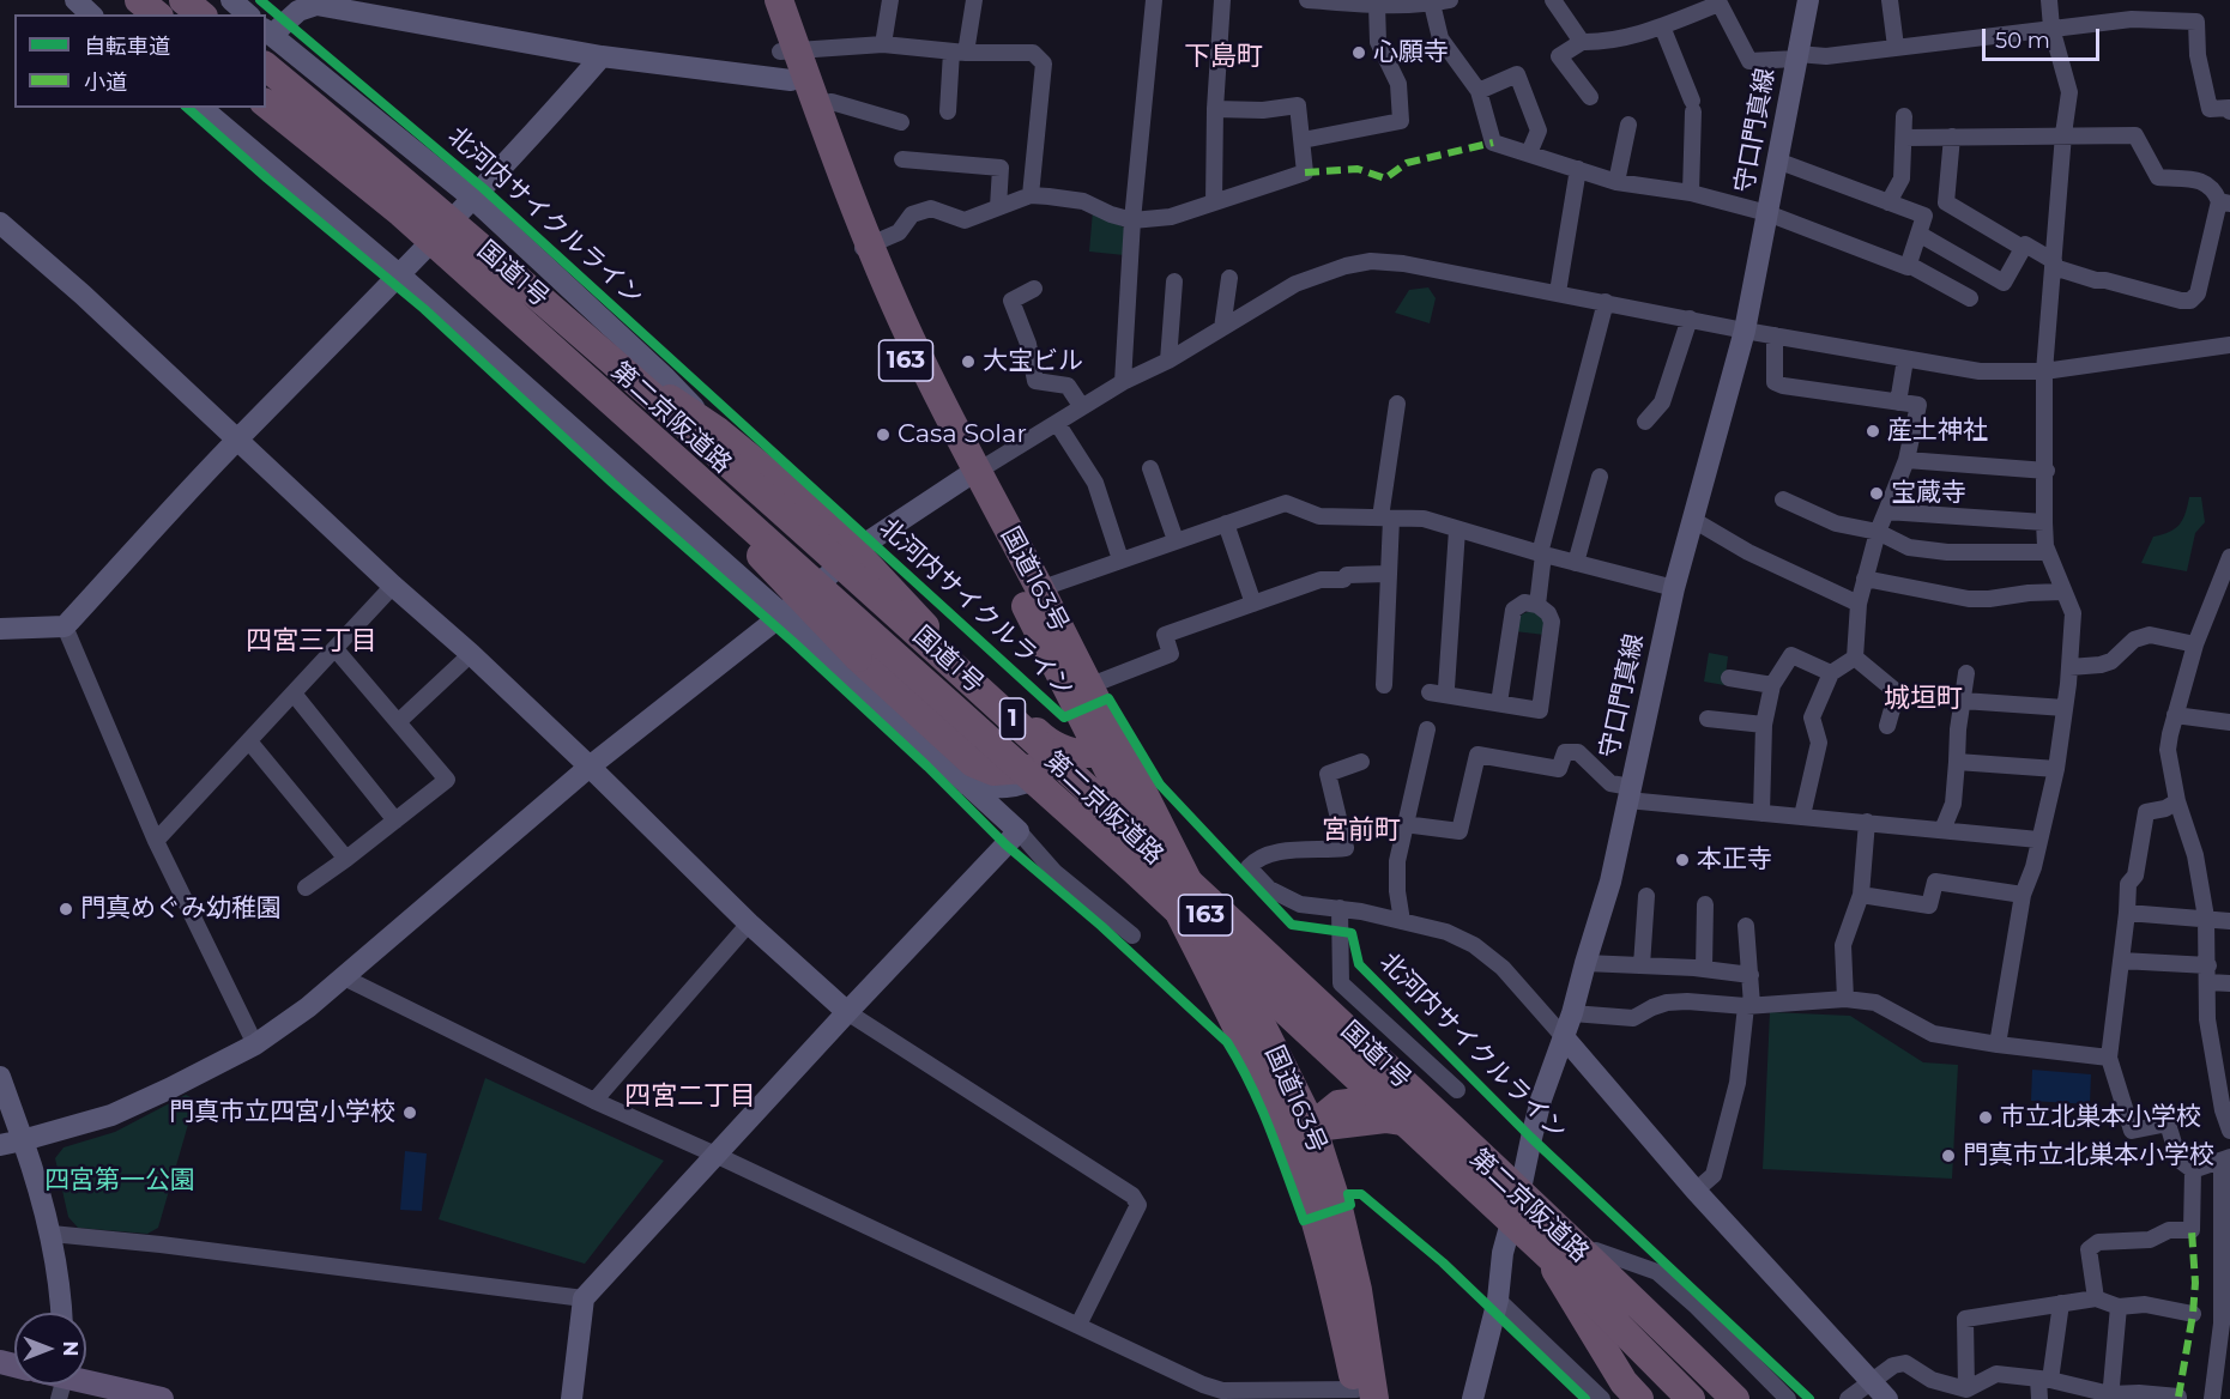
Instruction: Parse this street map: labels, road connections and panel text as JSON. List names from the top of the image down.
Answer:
{
  "streets": {
    "highway": [
      "国道1号",
      "163",
      "第二京阪道路",
      "国道163号",
      "1"
    ],
    "street": ["守口門真線"],
    "cycle path": ["北河内サイクルライン"]
  },
  "districts": [
    "下島町",
    "四宮三丁目",
    "城垣町",
    "宮前町",
    "四宮二丁目"
  ],
  "parks": ["四宮第一公園"],
  "places": [
    "心願寺",
    "大宝ビル",
    "産土神社",
    "Casa Solar",
    "宝蔵寺",
    "本正寺",
    "門真めぐみ幼稚園",
    "門真市立四宮小学校",
    "市立北巣本小学校",
    "門真市立北巣本小学校"
  ],
  "legend": ["自転車道", "小道"],
  "scale_bar": "50 m",
  "north": "right"
}
